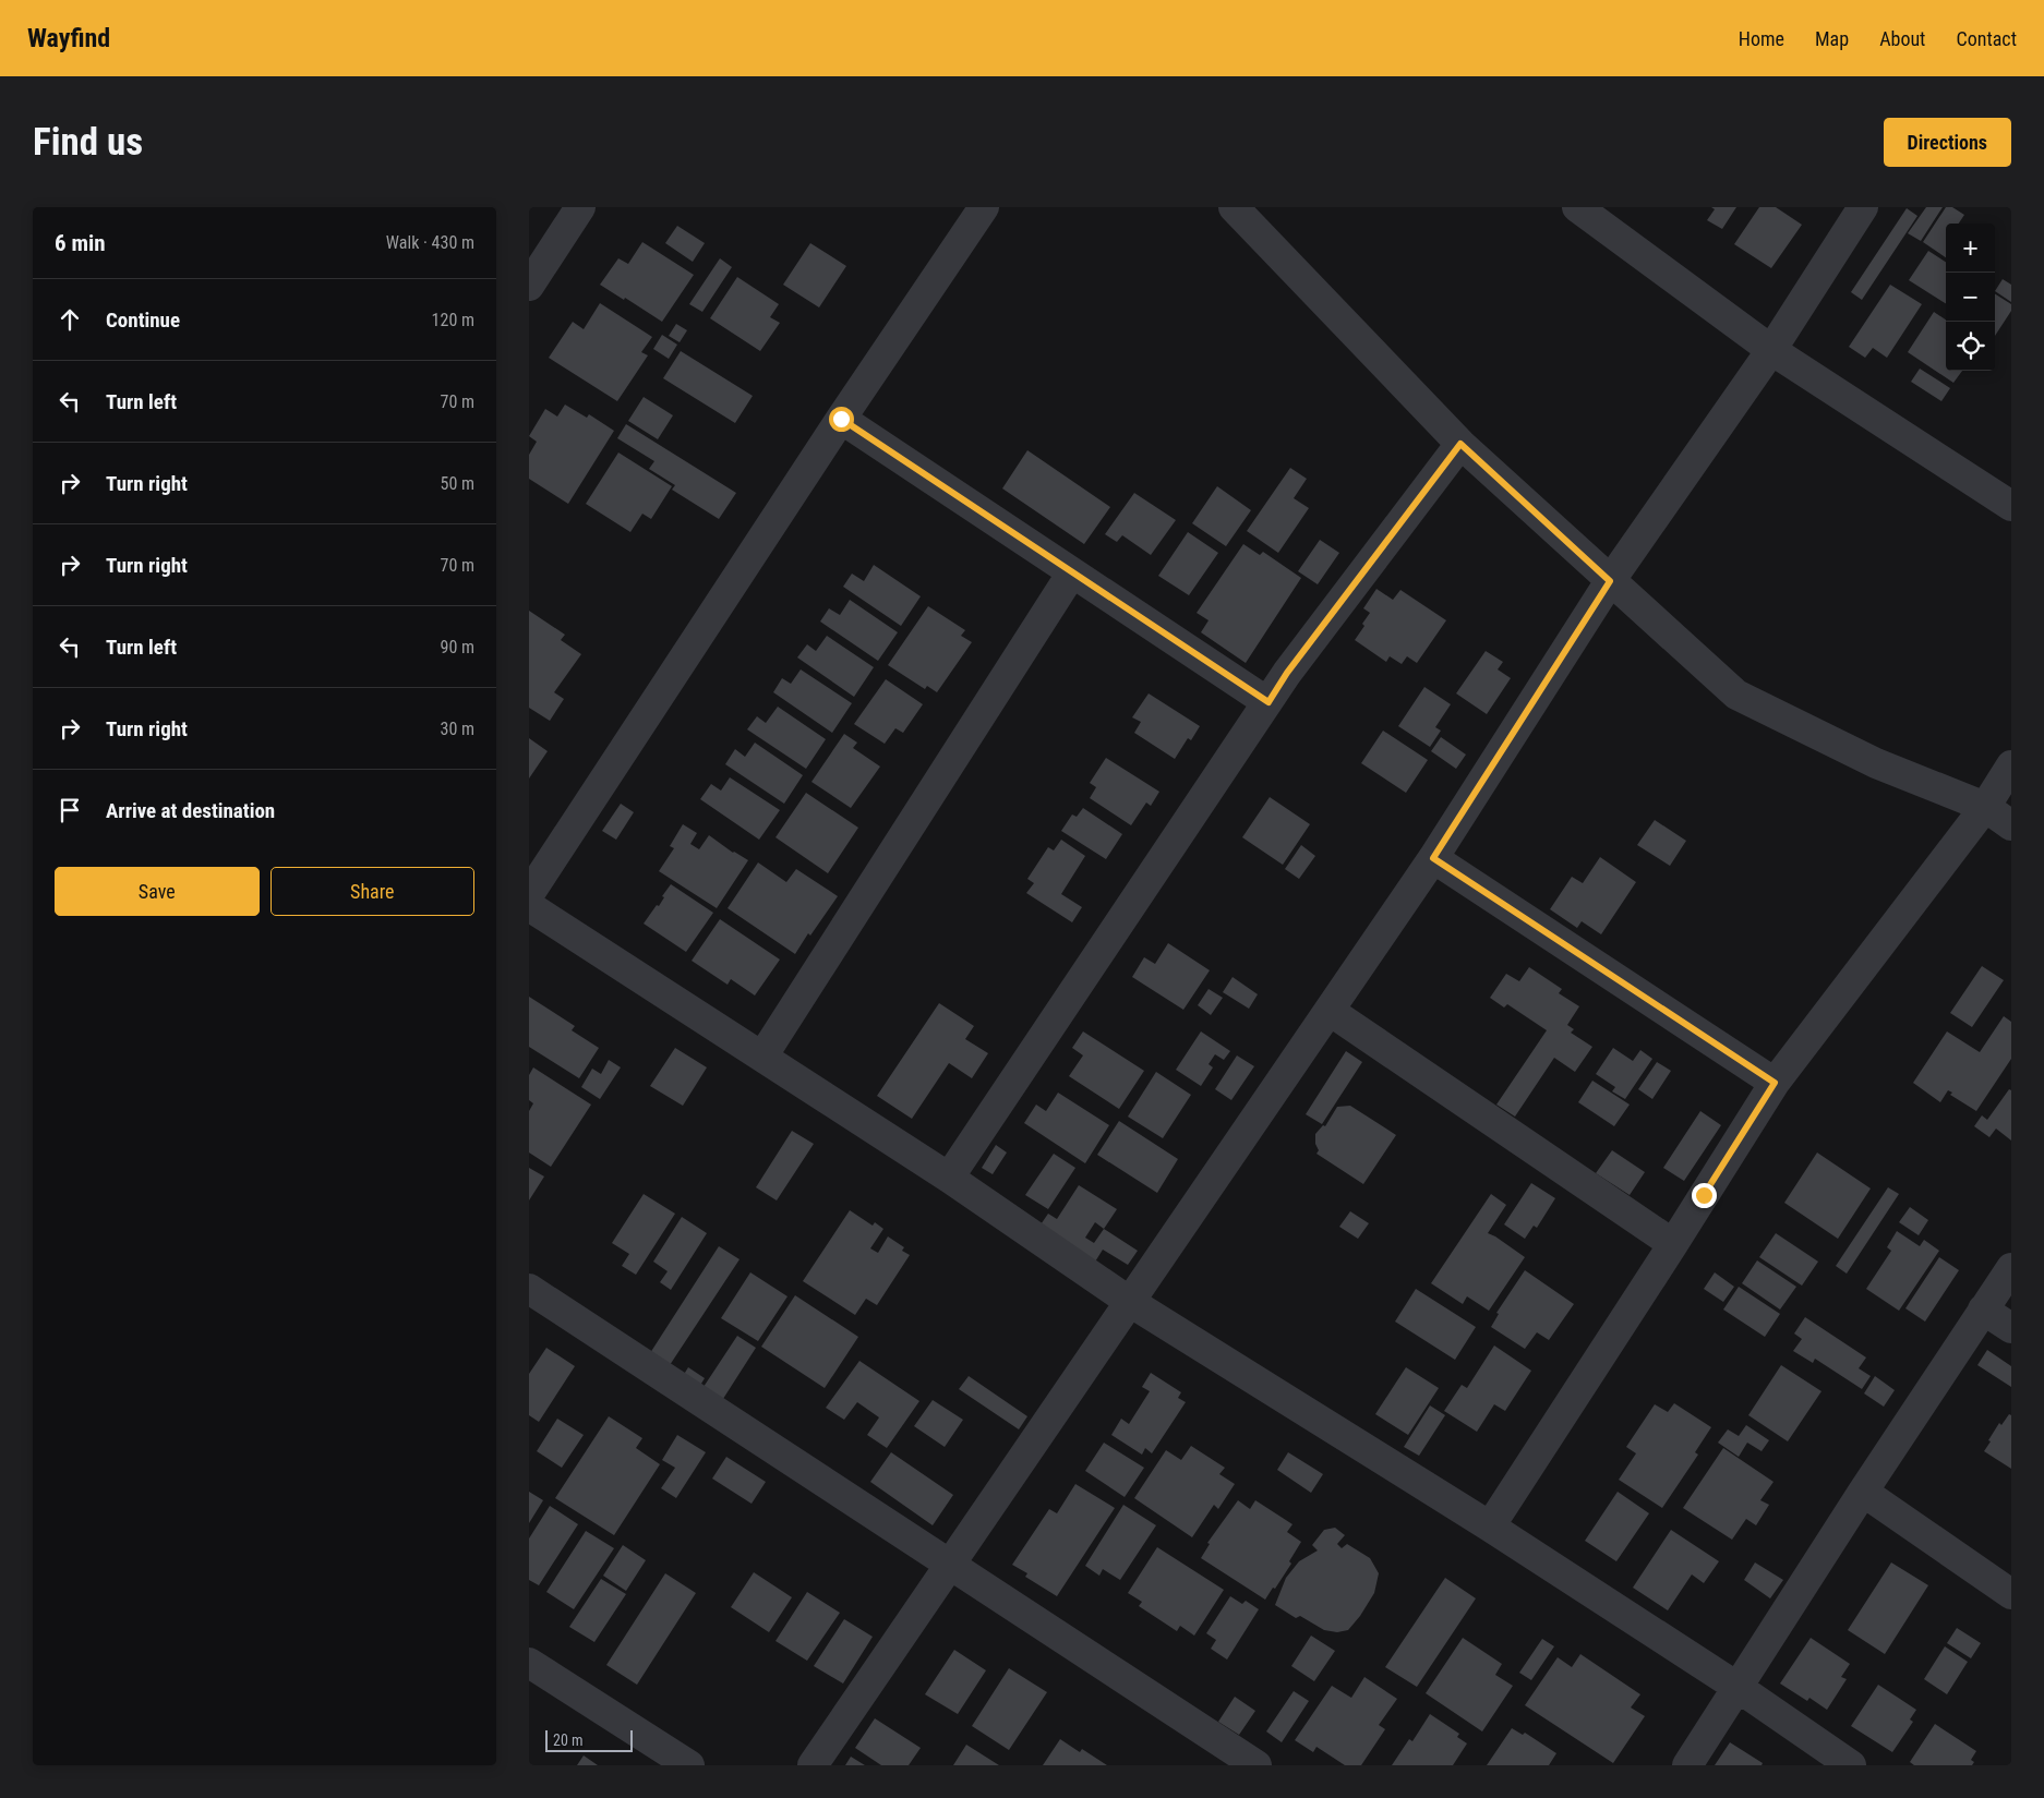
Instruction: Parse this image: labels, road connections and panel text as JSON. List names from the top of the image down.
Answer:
{
  "scale_bar": "20 m",
  "page": {
    "header": "Wayfind",
    "nav": [
      "Home",
      "Map",
      "About",
      "Contact"
    ],
    "buttons": [
      "Directions",
      ["Save", "Share"]
    ],
    "title": "Find us",
    "heading": ["6 min", "Walk · 430 m"],
    "map_buttons": ["+", "−"],
    "list": [
      ["Continue", "120 m"],
      ["Turn left", "70 m"],
      ["Turn right", "50 m"],
      ["Turn right", "70 m"],
      ["Turn left", "90 m"],
      ["Turn right", "30 m"],
      "Arrive at destination"
    ],
    "scale": "20 m"
  }
}
